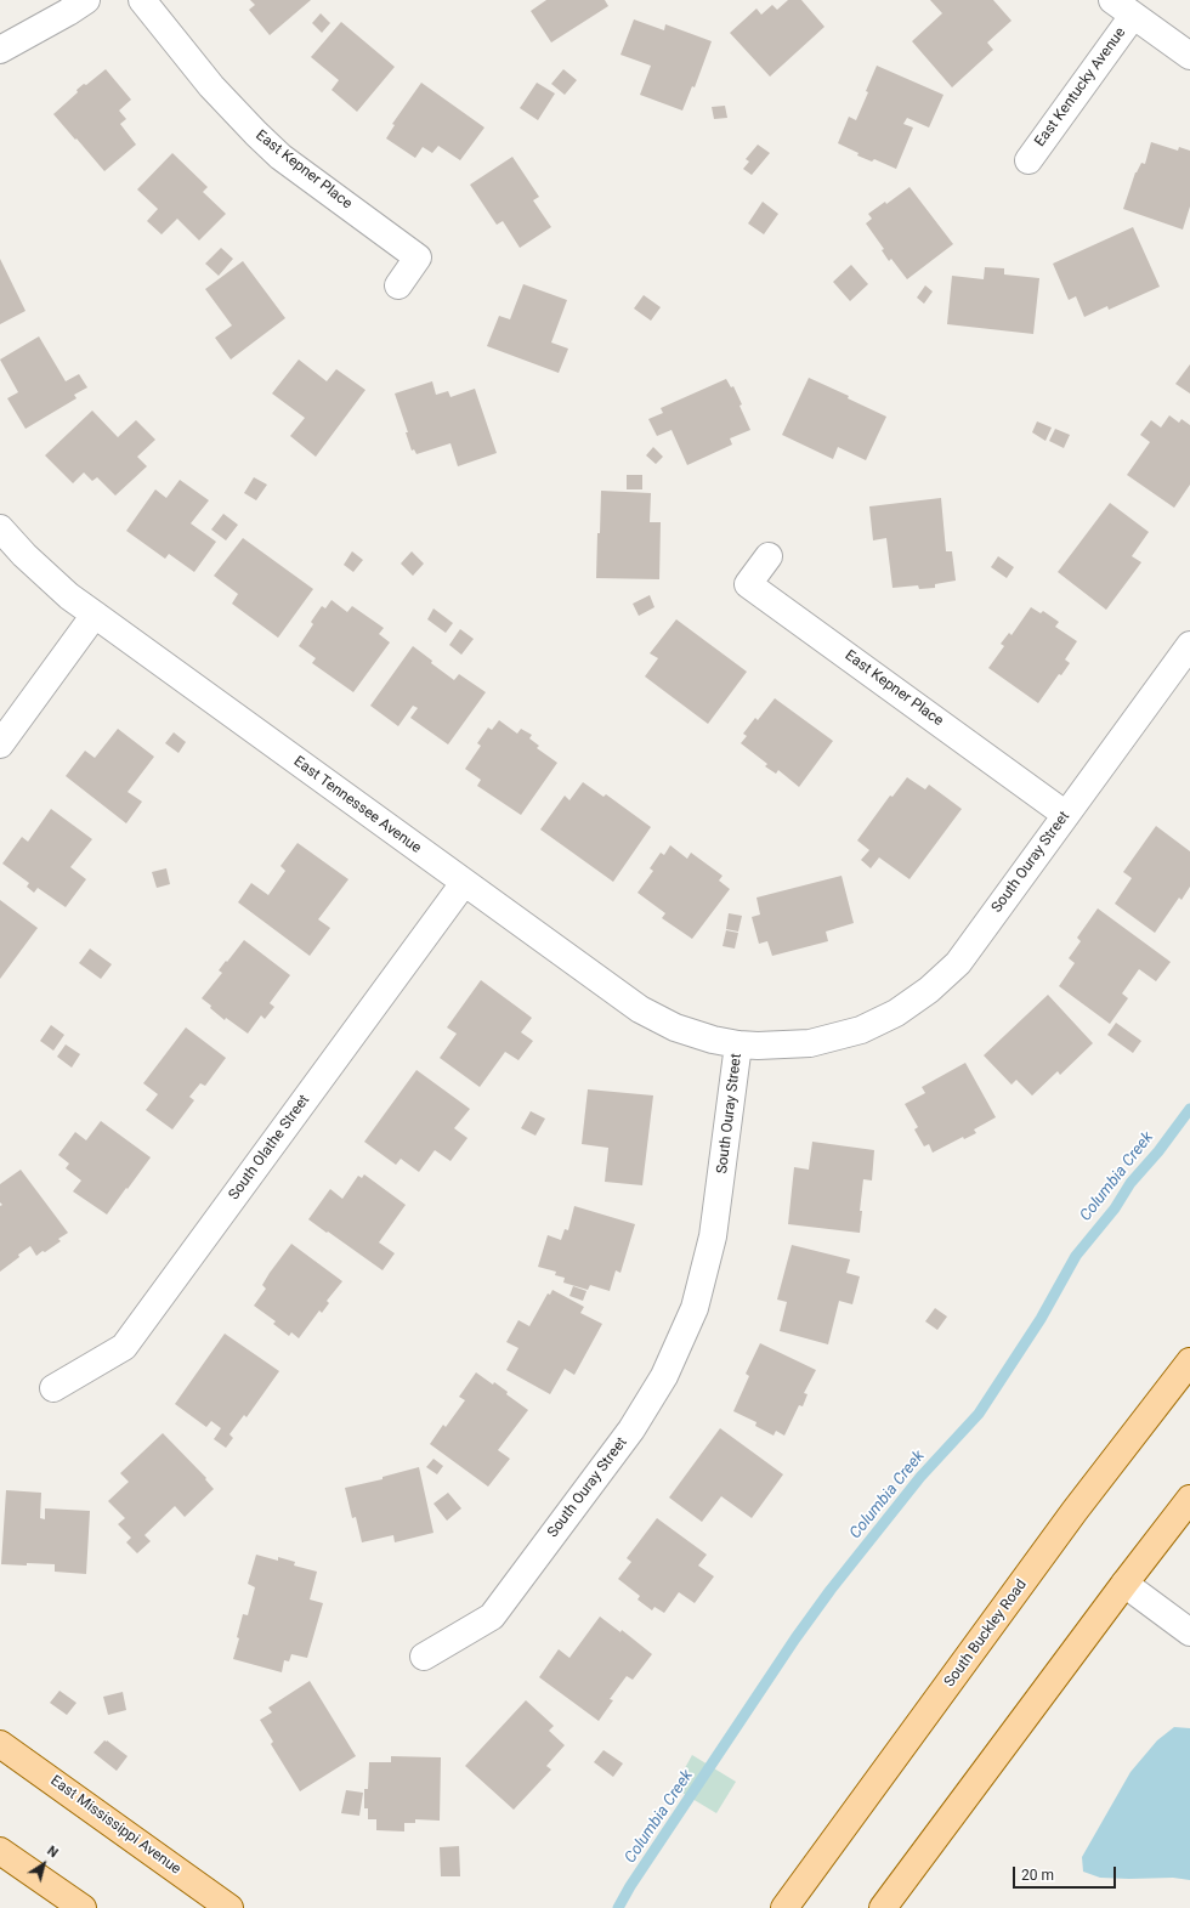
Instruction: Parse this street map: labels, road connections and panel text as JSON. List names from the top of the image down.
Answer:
{
  "streets": {
    "main road": ["South Buckley Road", "East Mississippi Avenue"],
    "street": [
      "East Kentucky Avenue",
      "East Kepner Place",
      "East Tennessee Avenue",
      "South Ouray Street",
      "South Olathe Street"
    ]
  },
  "crossings": [
    ["East Kepner Place", "South Ouray Street"],
    ["East Tennessee Avenue", "South Ouray Street"],
    ["East Tennessee Avenue", "South Olathe Street"]
  ],
  "water": ["Columbia Creek"],
  "scale_bar": "20 m",
  "north": "top right"
}
